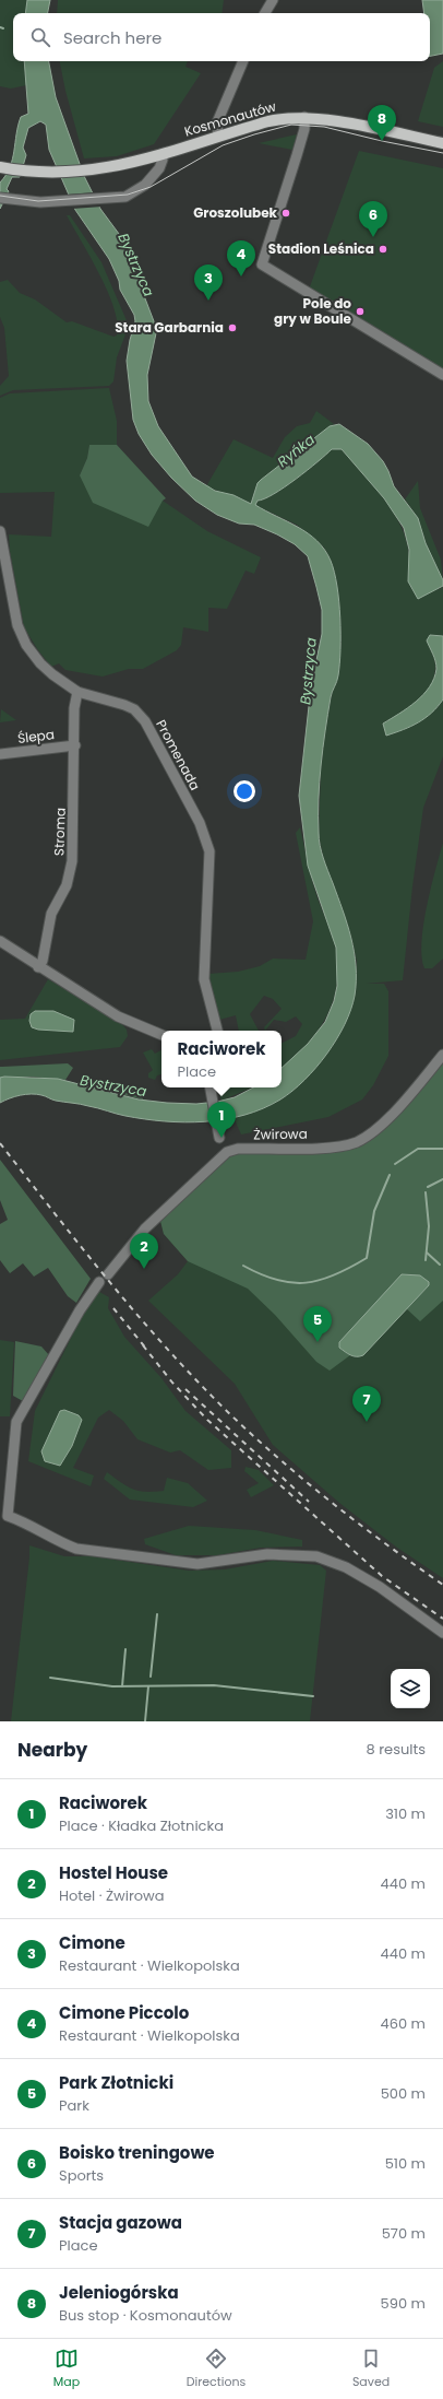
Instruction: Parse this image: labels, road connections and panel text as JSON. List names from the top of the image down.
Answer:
{
  "streets": {
    "main road": ["Kosmonautów"],
    "street": [
      "Ślepa",
      "Promenada",
      "Stroma",
      "Żwirowa"
    ]
  },
  "crossings": [
    ["Ślepa", "Stroma"],
    ["Promenada", "Stroma"]
  ],
  "water": ["Bystrzyca", "Ryńka"],
  "places": [
    "Groszolubek",
    "Stadion Leśnica",
    "Pole do gry w Boule",
    "Stara Garbarnia"
  ],
  "page": {
    "search": "Search here",
    "pins": [
      "8",
      "6",
      "4",
      "3",
      "1",
      "2",
      "5",
      "7"
    ],
    "popup": ["Raciworek", "Place"],
    "heading": ["Nearby", "8 results"],
    "list": [
      {
        "mark": "1",
        "name": "Raciworek",
        "note": "Place · Kładka Złotnicka",
        "value": "310 m"
      },
      {
        "mark": "2",
        "name": "Hostel House",
        "note": "Hotel · Żwirowa",
        "value": "440 m"
      },
      {
        "mark": "3",
        "name": "Cimone",
        "note": "Restaurant · Wielkopolska",
        "value": "440 m"
      },
      {
        "mark": "4",
        "name": "Cimone Piccolo",
        "note": "Restaurant · Wielkopolska",
        "value": "460 m"
      },
      {
        "mark": "5",
        "name": "Park Złotnicki",
        "note": "Park",
        "value": "500 m"
      },
      {
        "mark": "6",
        "name": "Boisko treningowe",
        "note": "Sports",
        "value": "510 m"
      },
      {
        "mark": "7",
        "name": "Stacja gazowa",
        "note": "Place",
        "value": "570 m"
      },
      {
        "mark": "8",
        "name": "Jeleniogórska",
        "note": "Bus stop · Kosmonautów",
        "value": "590 m"
      }
    ],
    "nav": ["Map", "Directions", "Saved"]
  }
}
